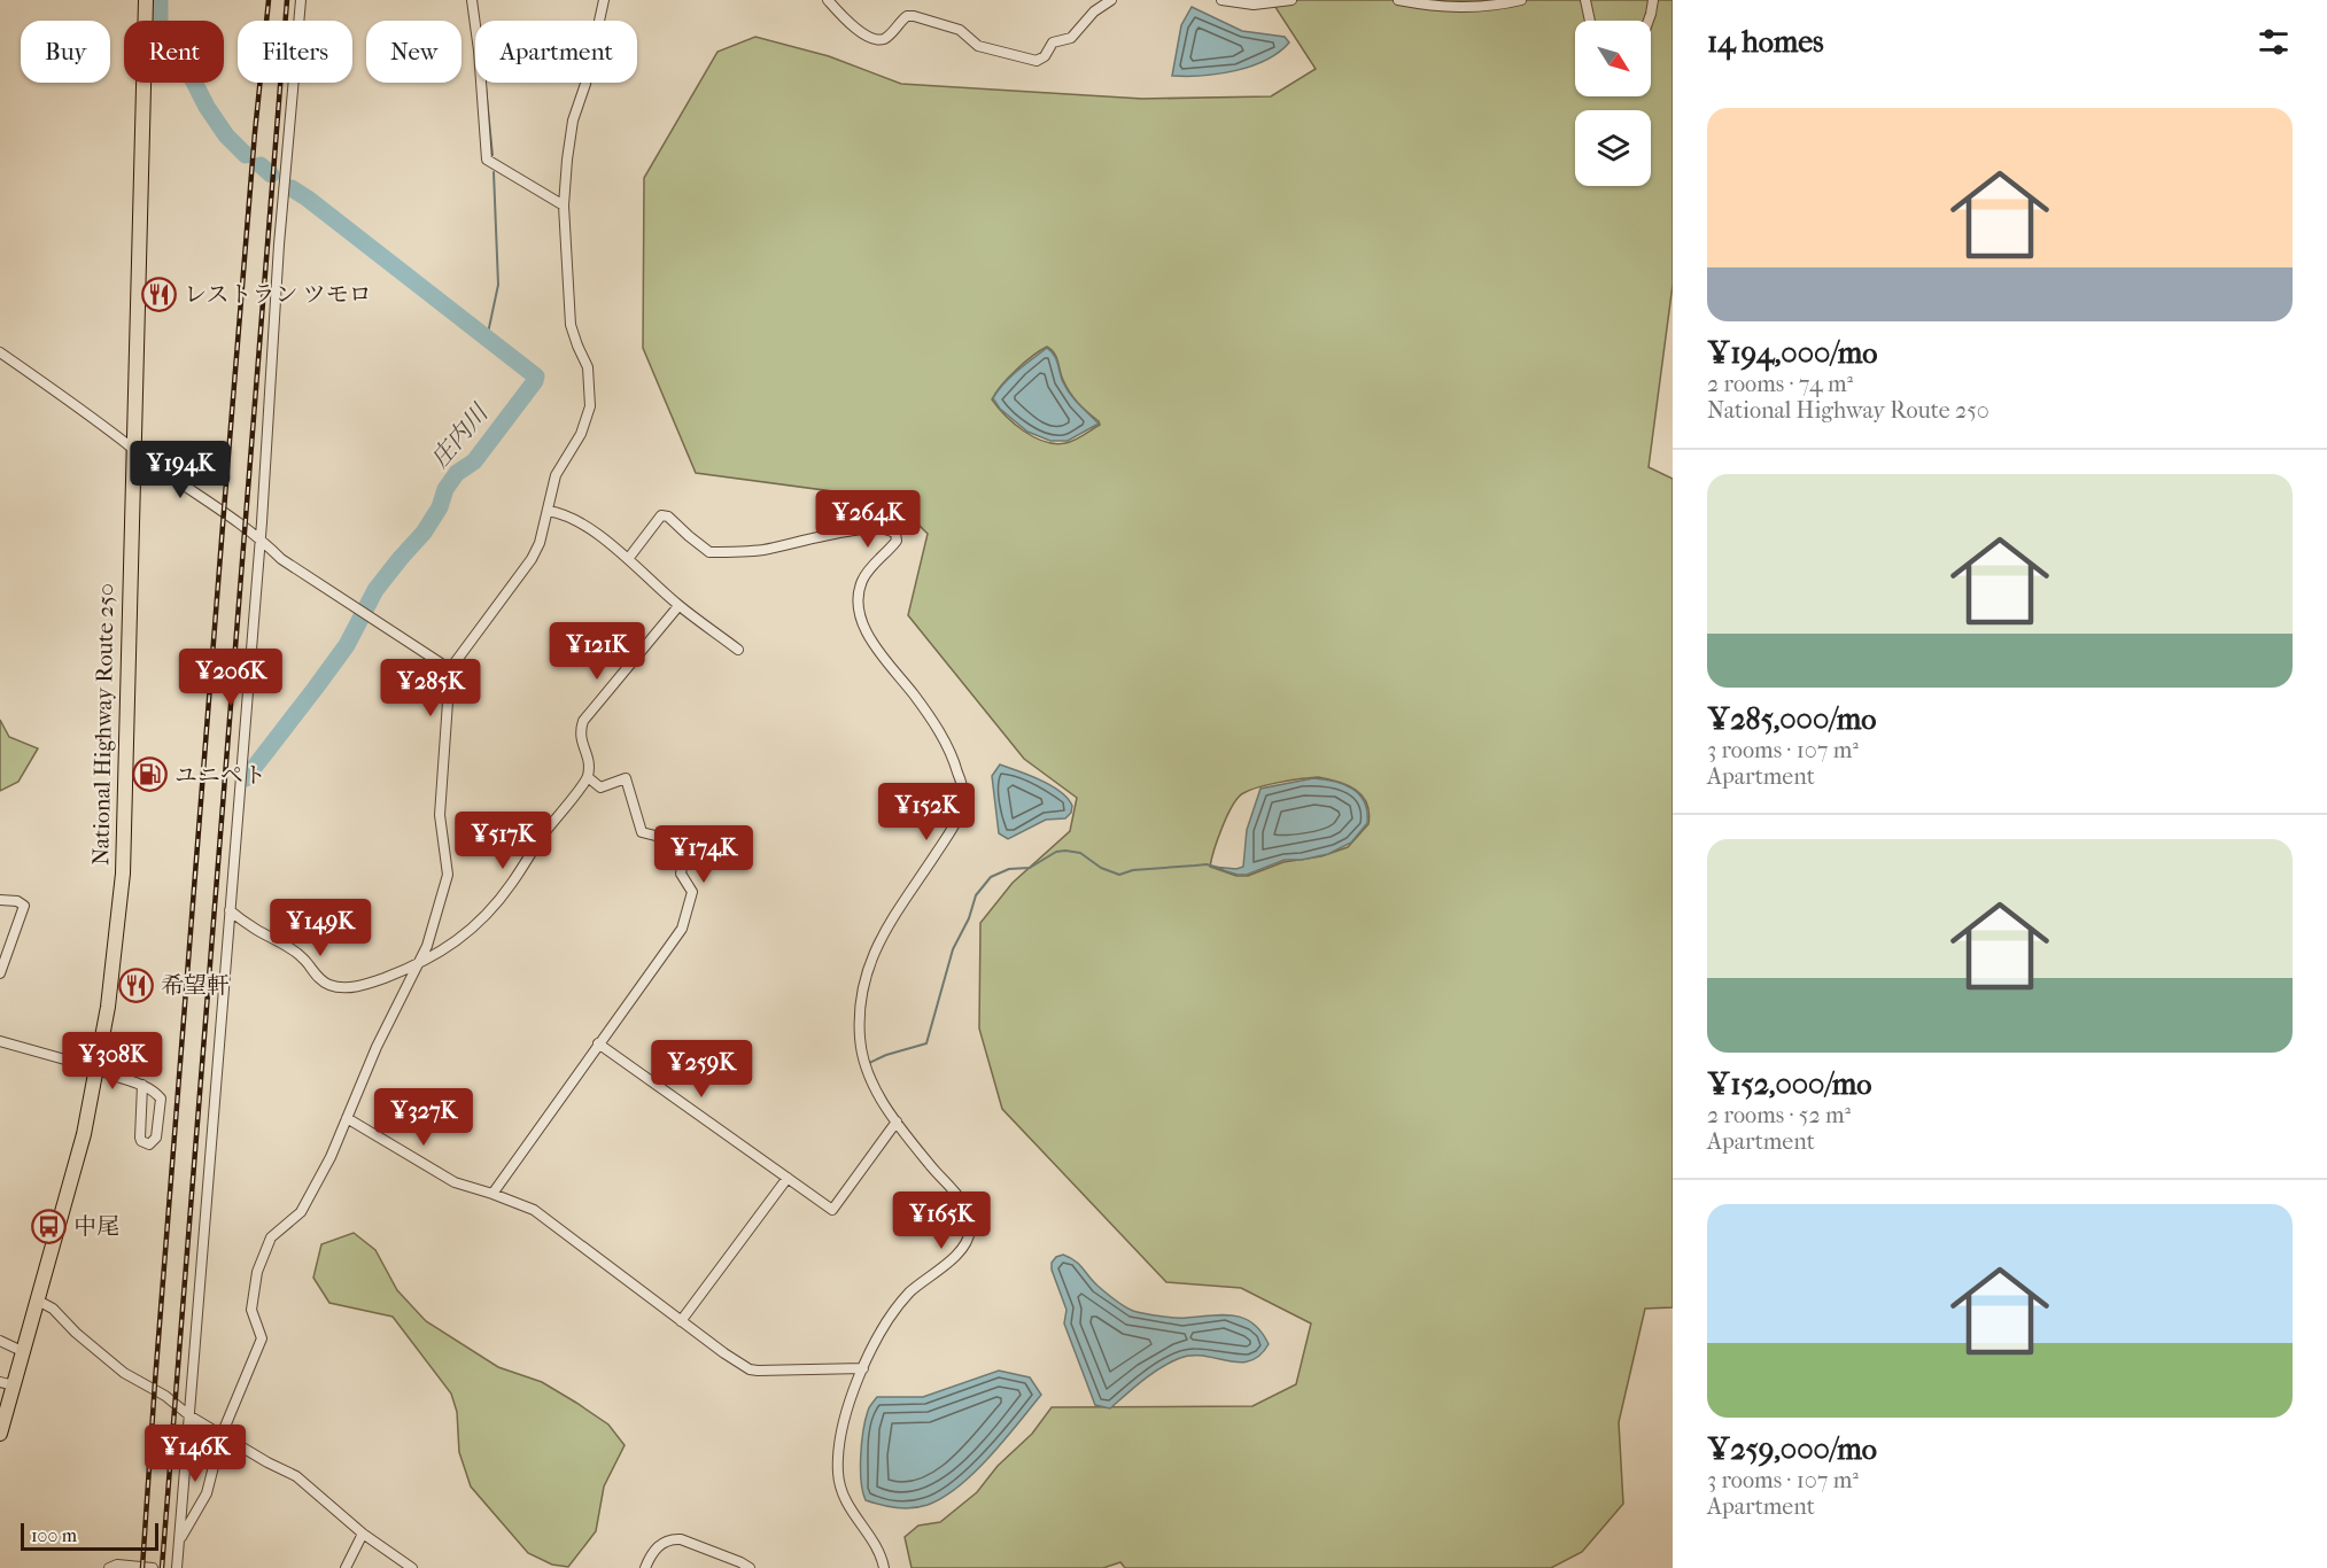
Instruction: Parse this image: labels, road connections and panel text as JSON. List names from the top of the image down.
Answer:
{
  "streets": {
    "highway": ["National Highway Route 250"]
  },
  "water": ["庄内川"],
  "places": {
    "restaurant": ["レストラン ツモロ", "希望軒"],
    "fuel station": ["ユニペト"],
    "bus stop": ["中尾"]
  },
  "scale_bar": "100 m",
  "north": "bottom right",
  "page": {
    "heading": "14 homes",
    "chip": [
      "Buy",
      "Rent",
      "Filters",
      "New",
      "Apartment"
    ],
    "list": [
      {
        "name": "¥194,000/mo",
        "note": "2 rooms · 74 m² · National Highway Route 250"
      },
      {
        "name": "¥285,000/mo",
        "note": "3 rooms · 107 m² · Apartment"
      },
      {
        "name": "¥152,000/mo",
        "note": "2 rooms · 52 m² · Apartment"
      },
      {
        "name": "¥259,000/mo",
        "note": "3 rooms · 107 m² · Apartment"
      }
    ],
    "price": [
      "¥194K",
      "¥264K",
      "¥121K",
      "¥206K",
      "¥285K",
      "¥152K",
      "¥517K",
      "¥174K",
      "¥149K",
      "¥308K",
      "¥259K",
      "¥327K",
      "¥165K",
      "¥146K"
    ],
    "scale": "100 m"
  }
}
